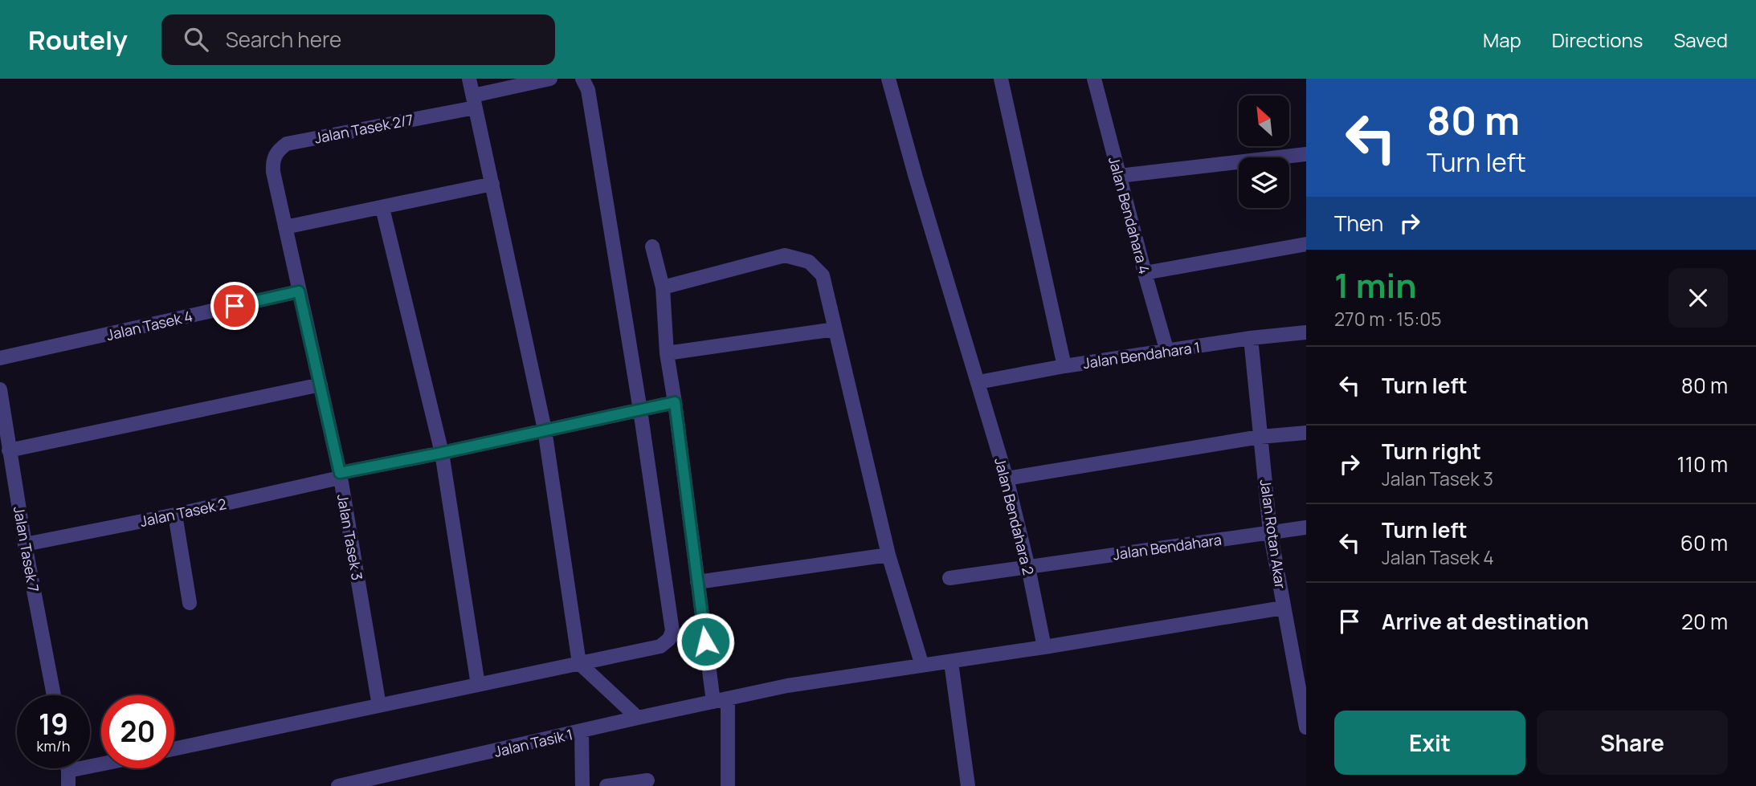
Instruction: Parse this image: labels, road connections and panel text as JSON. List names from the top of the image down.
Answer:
{
  "streets": {
    "street": [
      "Jalan Tasek 2/7",
      "Jalan Bendahara 4",
      "Jalan Tasek 4",
      "Jalan Bendahara 1",
      "Jalan Tasek 2",
      "Jalan Bendahara 2",
      "Jalan Rotan Akar",
      "Jalan Tasek 3",
      "Jalan Bendahara",
      "Jalan Tasek 7",
      "Jalan Tasik 1"
    ]
  },
  "crossings": [
    ["Jalan Tasek 2/7", "Jalan Tasek 3"],
    ["Jalan Bendahara 4", "Jalan Bendahara 1"],
    ["Jalan Tasek 4", "Jalan Tasek 3"],
    ["Jalan Bendahara 1", "Jalan Bendahara 2"],
    ["Jalan Bendahara 1", "Jalan Rotan Akar"],
    ["Jalan Tasek 2", "Jalan Tasek 3"],
    ["Jalan Tasek 2", "Jalan Tasek 7"],
    ["Jalan Bendahara 2", "Jalan Bendahara"],
    ["Jalan Rotan Akar", "Jalan Bendahara"]
  ],
  "north": "top left",
  "page": {
    "header": "Routely",
    "search": "Search here",
    "nav": ["Map", "Directions", "Saved"],
    "turn": ["80 m", "Turn left"],
    "then": "Then",
    "heading": ["1 min", "270 m · 15:05"],
    "list": [
      {
        "name": "Turn left",
        "value": "80 m"
      },
      {
        "name": "Turn right",
        "note": "Jalan Tasek 3",
        "value": "110 m"
      },
      {
        "name": "Turn left",
        "note": "Jalan Tasek 4",
        "value": "60 m"
      },
      {
        "name": "Arrive at destination",
        "value": "20 m"
      }
    ],
    "speed": "19 km/h",
    "limit": "20",
    "buttons": ["Exit", "Share"]
  }
}
